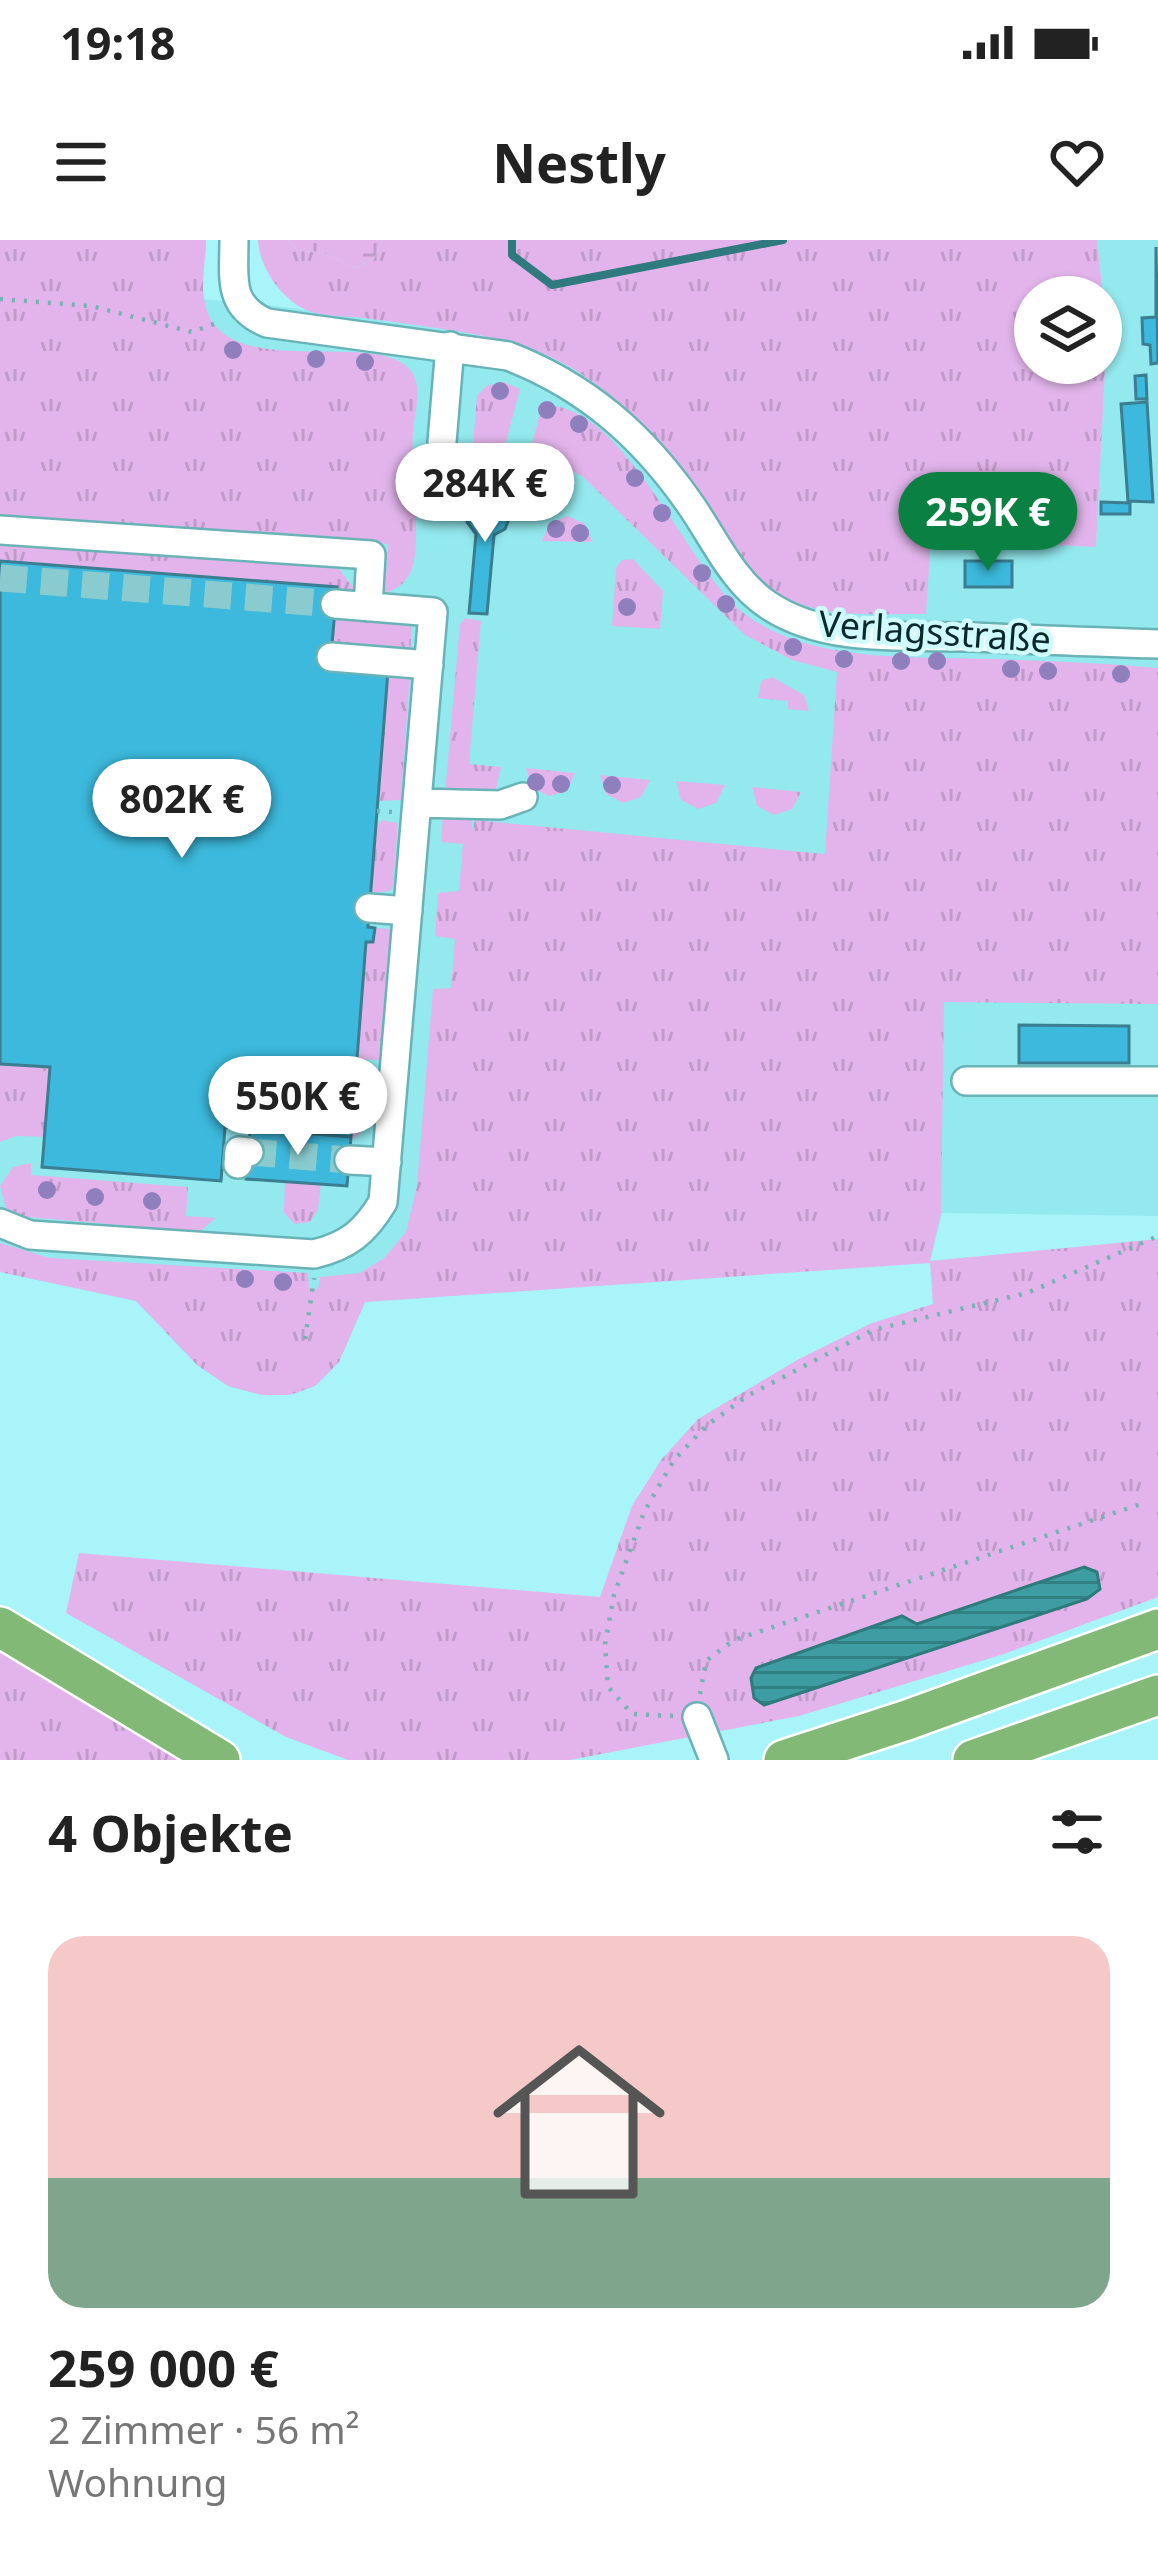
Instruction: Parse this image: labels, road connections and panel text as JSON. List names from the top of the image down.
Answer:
{
  "streets": {
    "street": ["Verlagsstraße"]
  },
  "page": {
    "status": "19:18",
    "header": "Nestly",
    "price": [
      "284K €",
      "259K €",
      "802K €",
      "550K €"
    ],
    "heading": "4 Objekte",
    "list": [
      {
        "name": "259 000 €",
        "note": "2 Zimmer · 56 m² · Wohnung"
      }
    ]
  }
}
